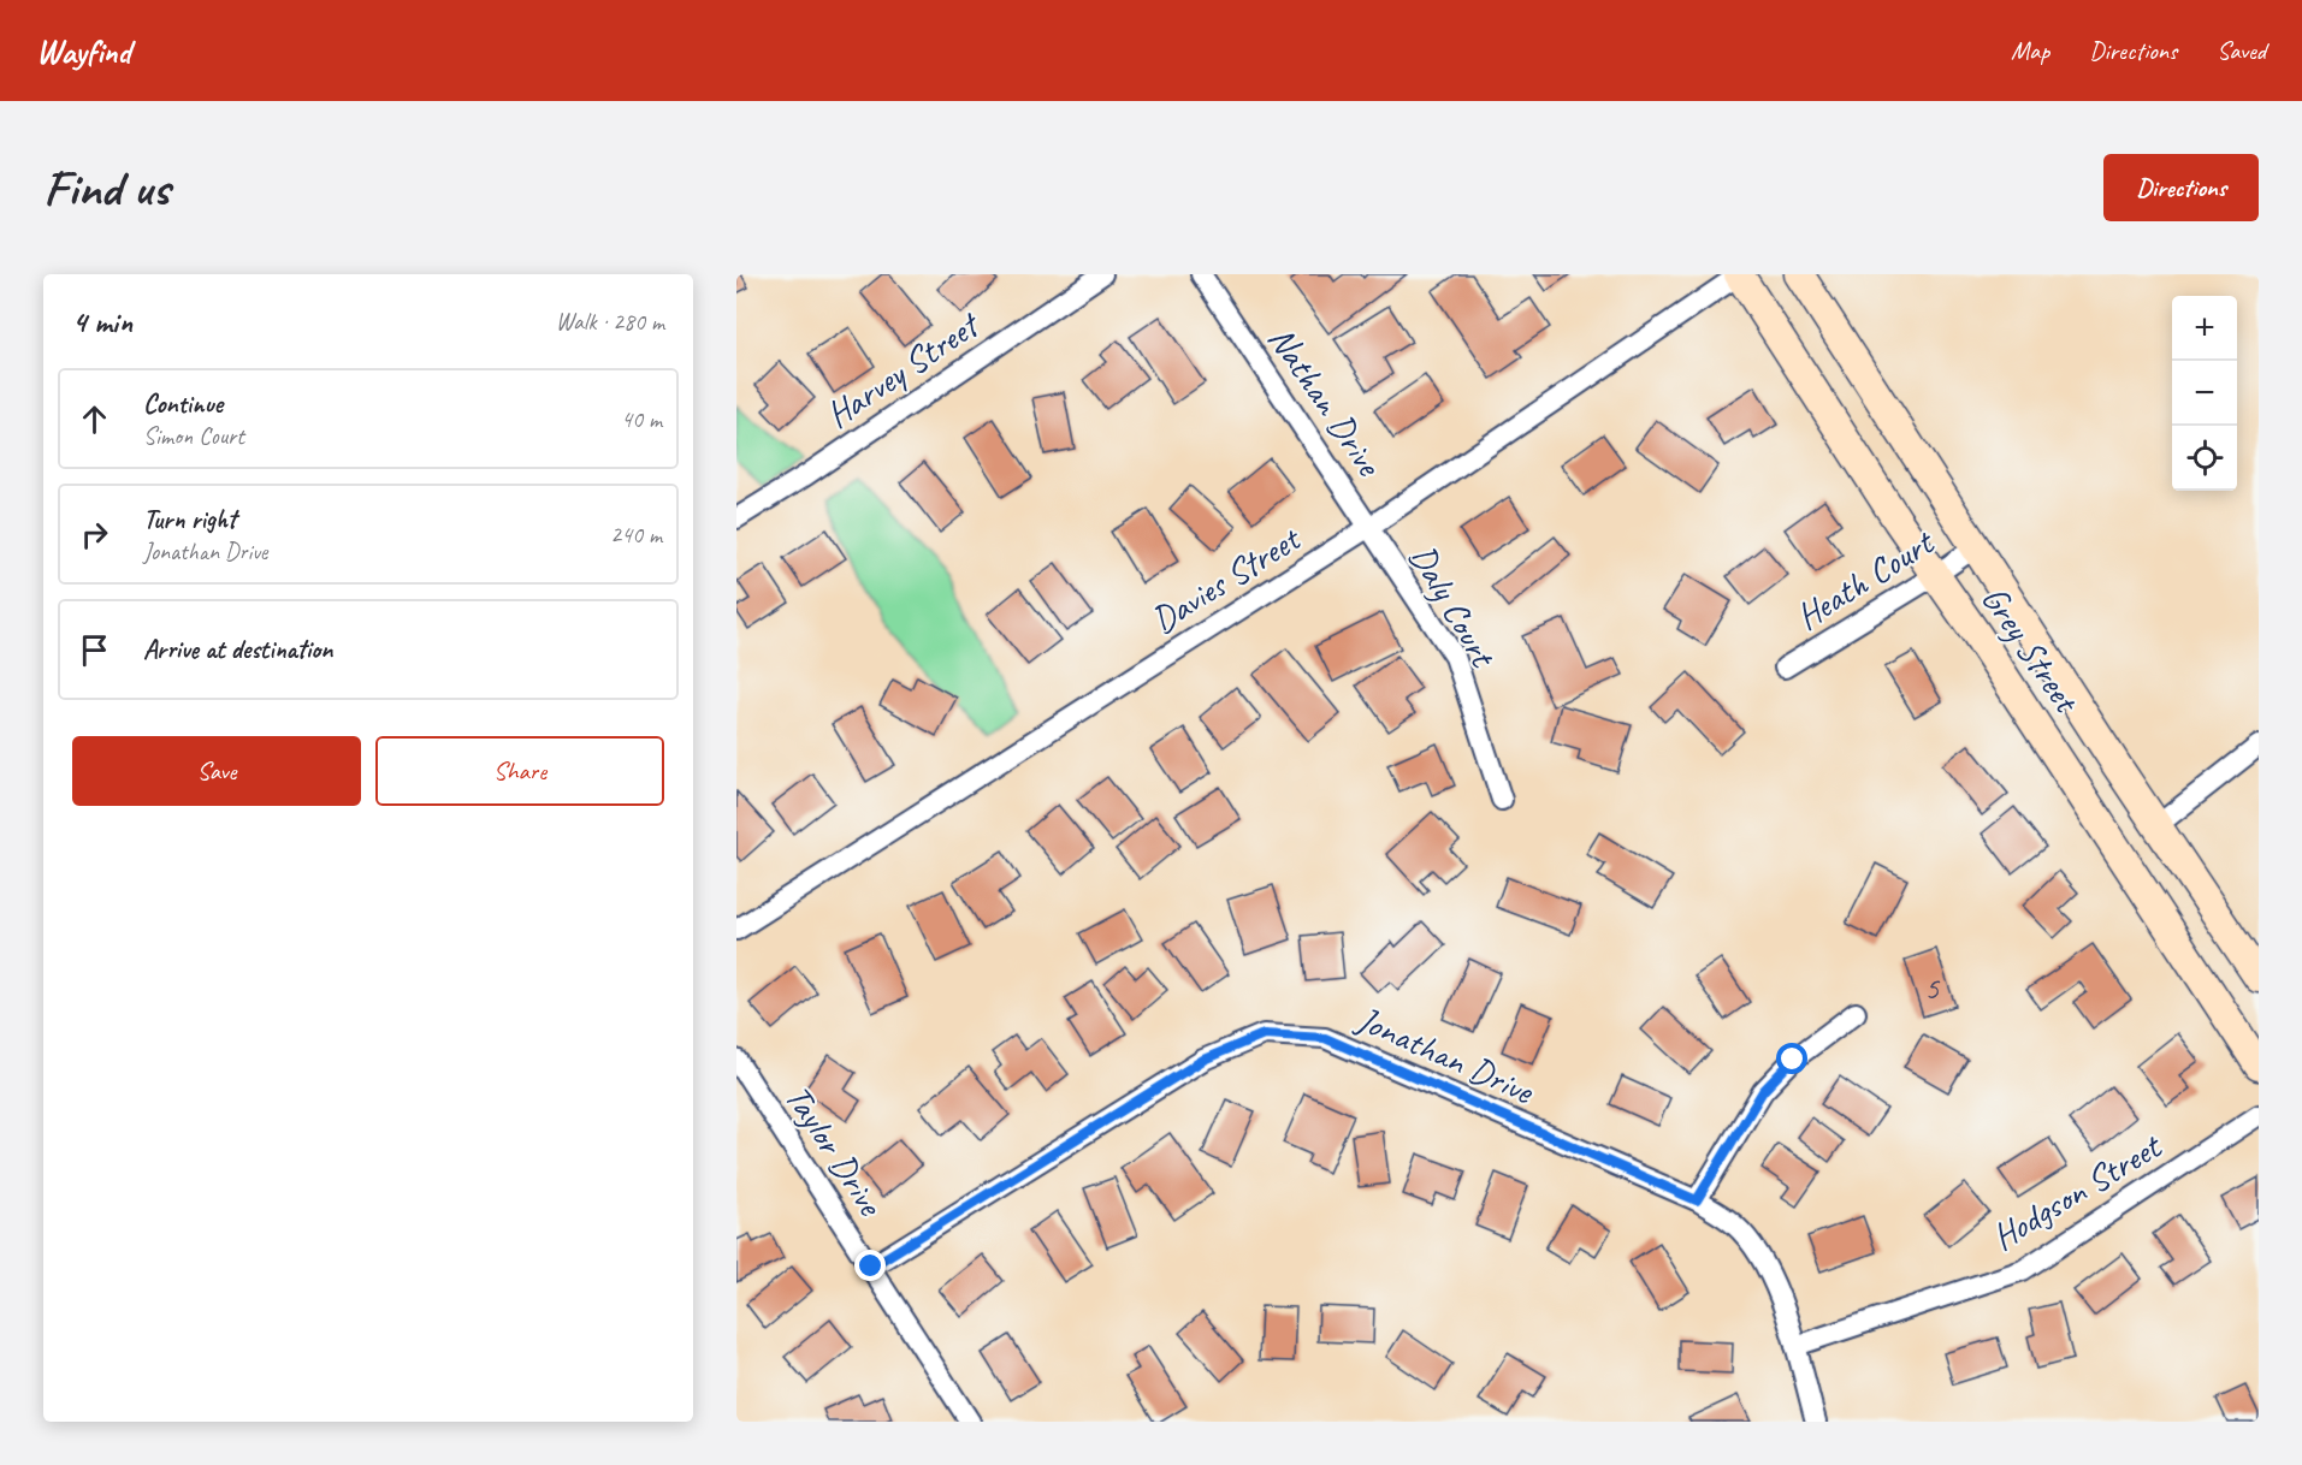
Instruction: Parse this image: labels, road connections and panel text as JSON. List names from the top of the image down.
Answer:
{
  "streets": {
    "street": [
      "Harvey Street",
      "Nathan Drive",
      "Davies Street",
      "Heath Court",
      "Daly Court",
      "Grey Street",
      "Jonathan Drive",
      "Taylor Drive",
      "Hodgson Street"
    ]
  },
  "crossings": [
    ["Nathan Drive", "Davies Street"],
    ["Nathan Drive", "Daly Court"],
    ["Davies Street", "Daly Court"],
    ["Davies Street", "Grey Street"],
    ["Heath Court", "Grey Street"],
    ["Jonathan Drive", "Taylor Drive"],
    ["Jonathan Drive", "Hodgson Street"]
  ],
  "house_numbers": ["5"],
  "page": {
    "header": "Wayfind",
    "nav": ["Map", "Directions", "Saved"],
    "buttons": [
      "Directions",
      ["Save", "Share"]
    ],
    "title": "Find us",
    "heading": ["4 min", "Walk · 280 m"],
    "map_buttons": ["+", "−"],
    "list": [
      ["Continue", "Simon Court", "40 m"],
      ["Turn right", "Jonathan Drive", "240 m"],
      "Arrive at destination"
    ]
  }
}
